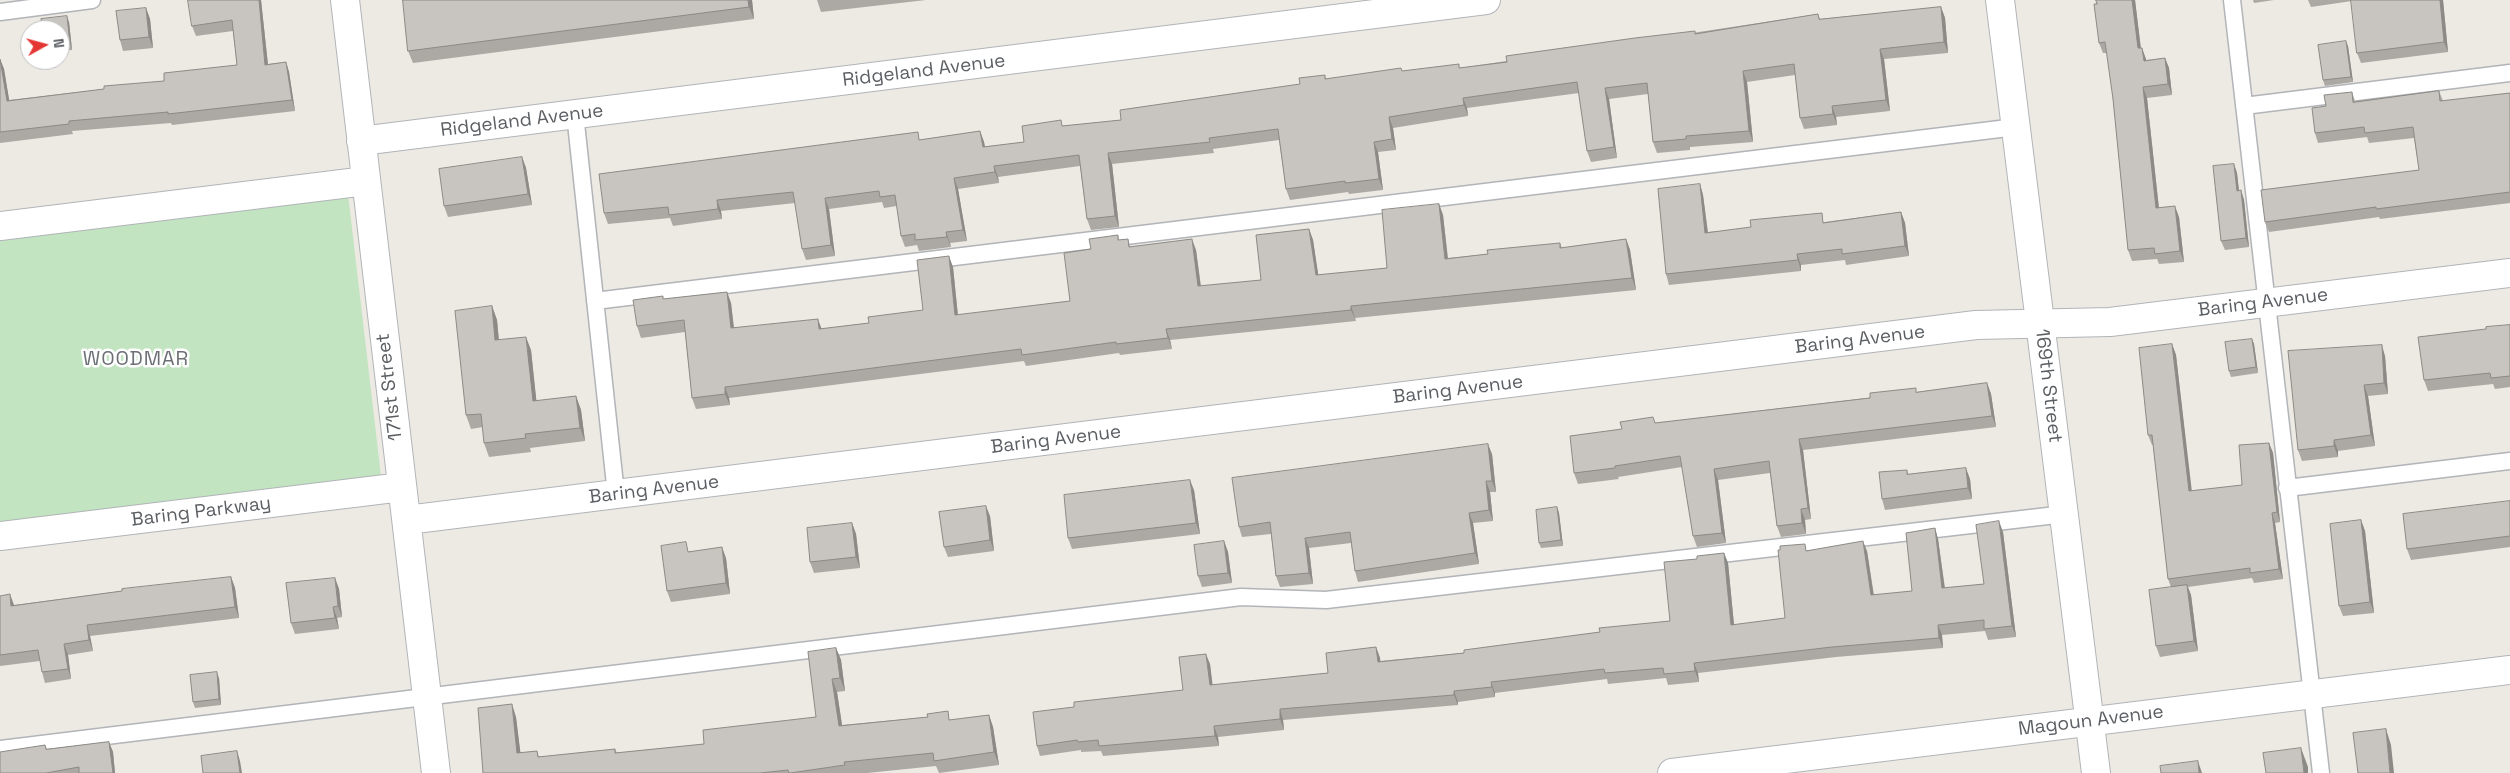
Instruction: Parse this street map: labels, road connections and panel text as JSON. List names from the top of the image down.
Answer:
{
  "streets": {
    "street": [
      "Ridgeland Avenue",
      "Baring Avenue",
      "169th Street",
      "171st Street",
      "Baring Parkway",
      "Magoun Avenue"
    ]
  },
  "crossings": [
    ["Ridgeland Avenue", "171st Street"],
    ["Baring Avenue", "169th Street"],
    ["Baring Avenue", "171st Street"],
    ["169th Street", "Magoun Avenue"],
    ["171st Street", "Baring Parkway"]
  ],
  "districts": ["WOODMAR"],
  "north": "right"
}
